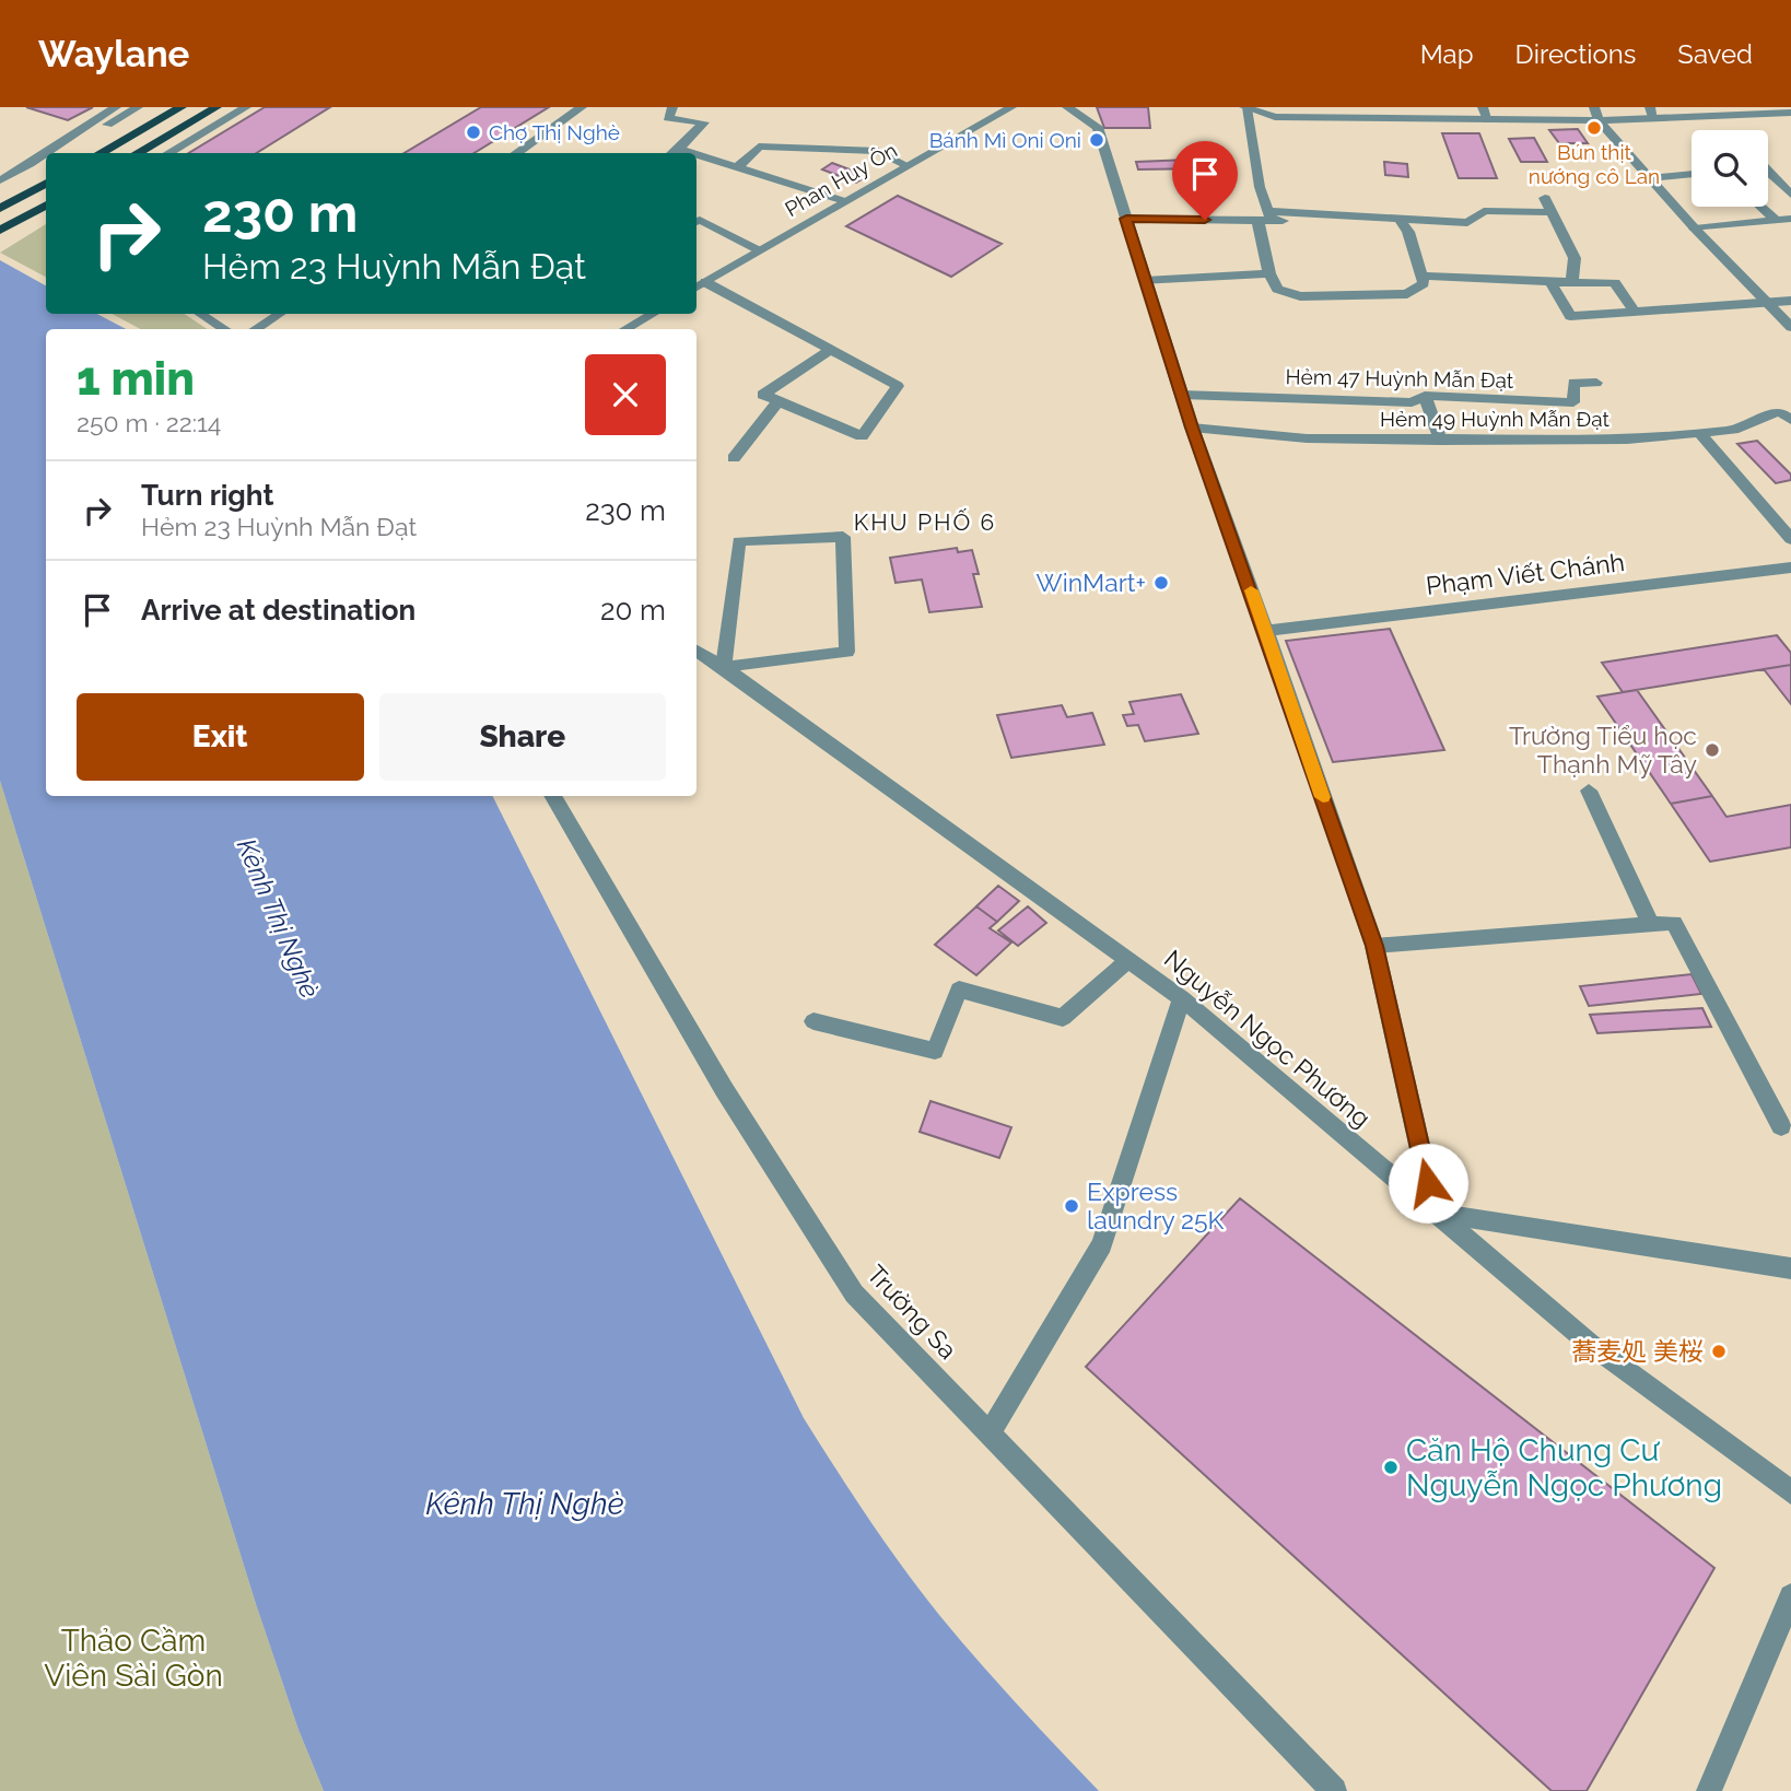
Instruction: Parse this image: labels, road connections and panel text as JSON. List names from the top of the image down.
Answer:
{
  "streets": {
    "street": [
      "Phan Huy Ôn",
      "Hẻm 47 Huỳnh Mẫn Đạt",
      "Hẻm 49 Huỳnh Mẫn Đạt",
      "Phạm Viết Chánh",
      "Nguyễn Ngọc Phương",
      "Trường Sa"
    ]
  },
  "districts": ["KHU PHỐ 6"],
  "water": ["Kênh Thị Nghè"],
  "parks": ["Thảo Cầm Viên Sài Gòn"],
  "places": [
    "Bún thịt nướng cô Lan",
    "Chợ Thị Nghè",
    "Bánh Mì Oni Oni",
    "WinMart+",
    "Trường Tiểu học Thạnh Mỹ Tây",
    "Express laundry 25K",
    "蕎麦処 美桜",
    "Căn Hộ Chung Cư Nguyễn Ngọc Phương"
  ],
  "page": {
    "header": "Waylane",
    "nav": ["Map", "Directions", "Saved"],
    "turn": ["230 m", "Hẻm 23 Huỳnh Mẫn Đạt"],
    "heading": ["1 min", "250 m · 22:14"],
    "list": [
      {
        "name": "Turn right",
        "note": "Hẻm 23 Huỳnh Mẫn Đạt",
        "value": "230 m"
      },
      {
        "name": "Arrive at destination",
        "value": "20 m"
      }
    ],
    "buttons": ["Exit", "Share"]
  }
}
